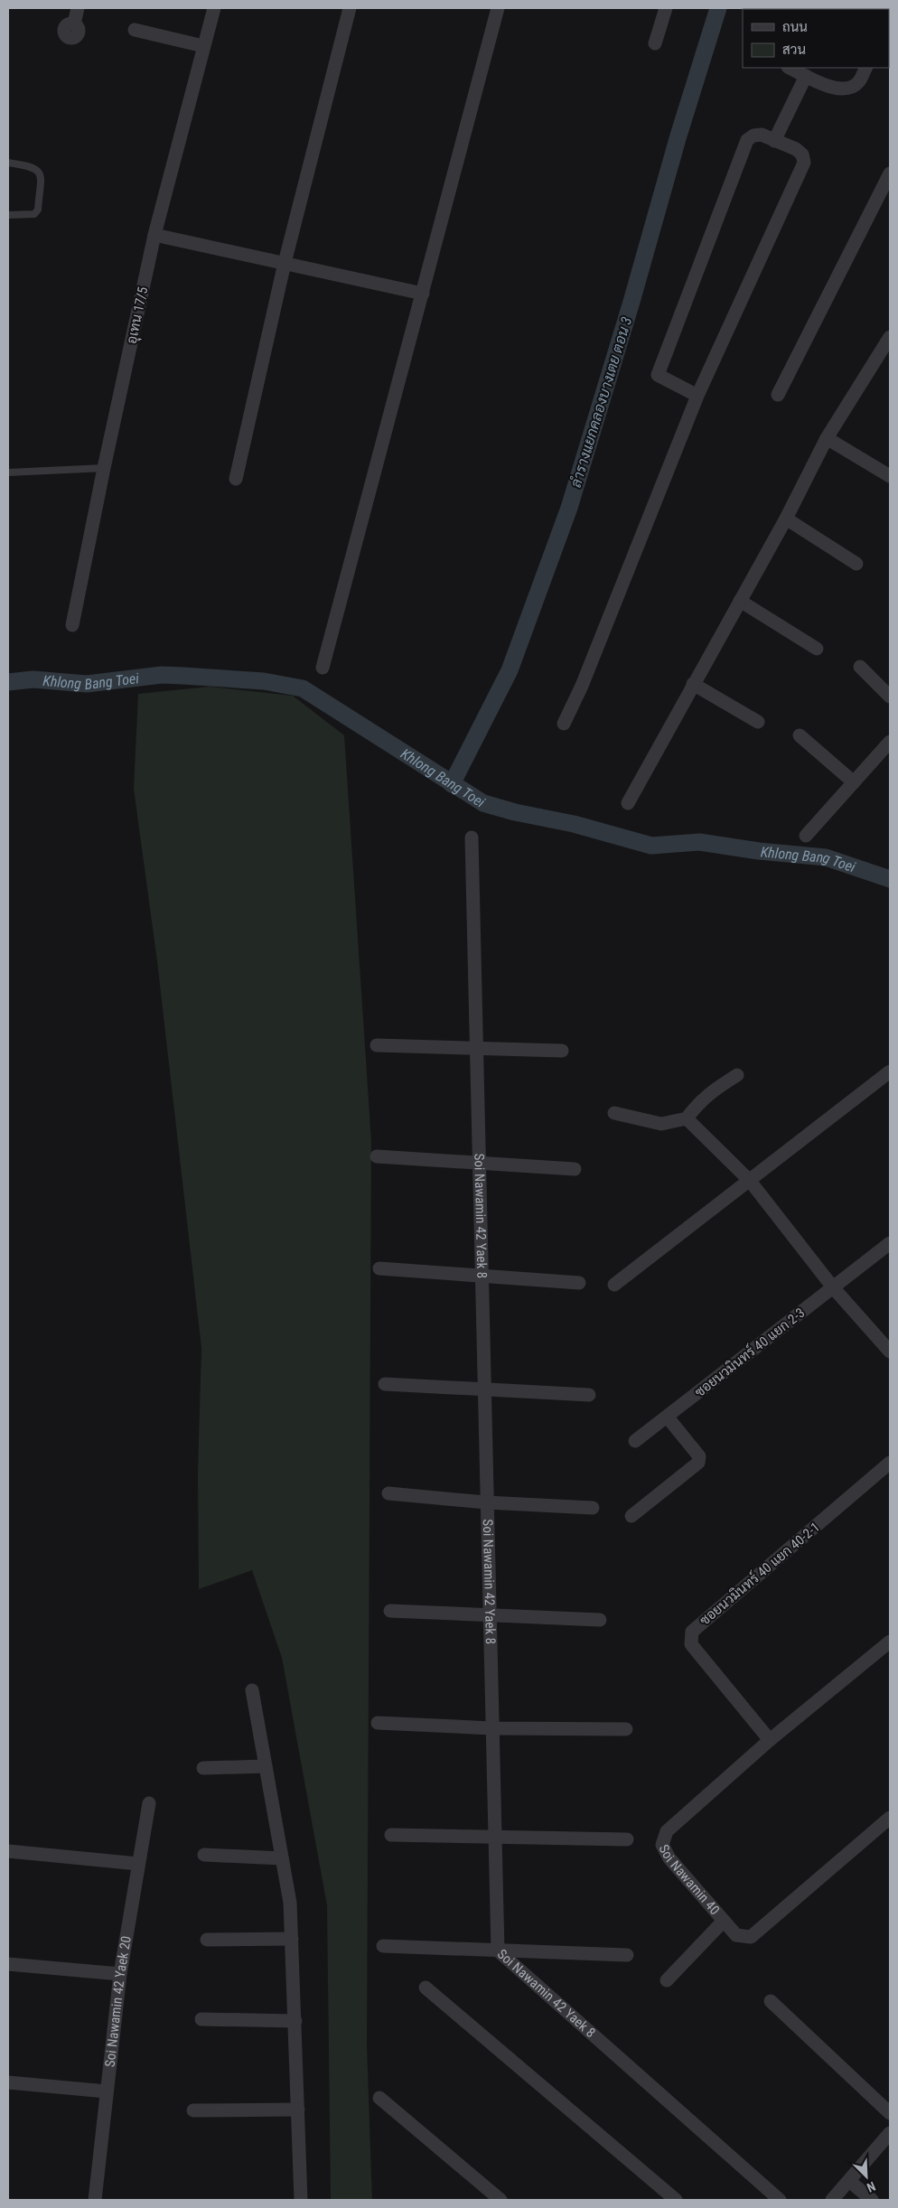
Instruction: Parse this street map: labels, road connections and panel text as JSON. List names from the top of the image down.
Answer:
{
  "streets": {
    "street": [
      "อุเทน 17/5",
      "Soi Nawamin 42 Yaek 8",
      "ซอยนวมินทร์ 40 แยก 2-3",
      "ซอยนวมินทร์ 40 แยก 40-2-1",
      "Soi Nawamin 40",
      "Soi Nawamin 42 Yaek 20"
    ]
  },
  "crossings": [
    ["ซอยนวมินทร์ 40 แยก 40-2-1", "Soi Nawamin 40"]
  ],
  "water": ["ลำรางแยกคลองบางเตย ตอน 3", "Khlong Bang Toei"],
  "legend": ["ถนน", "สวน"],
  "north": "bottom right"
}
